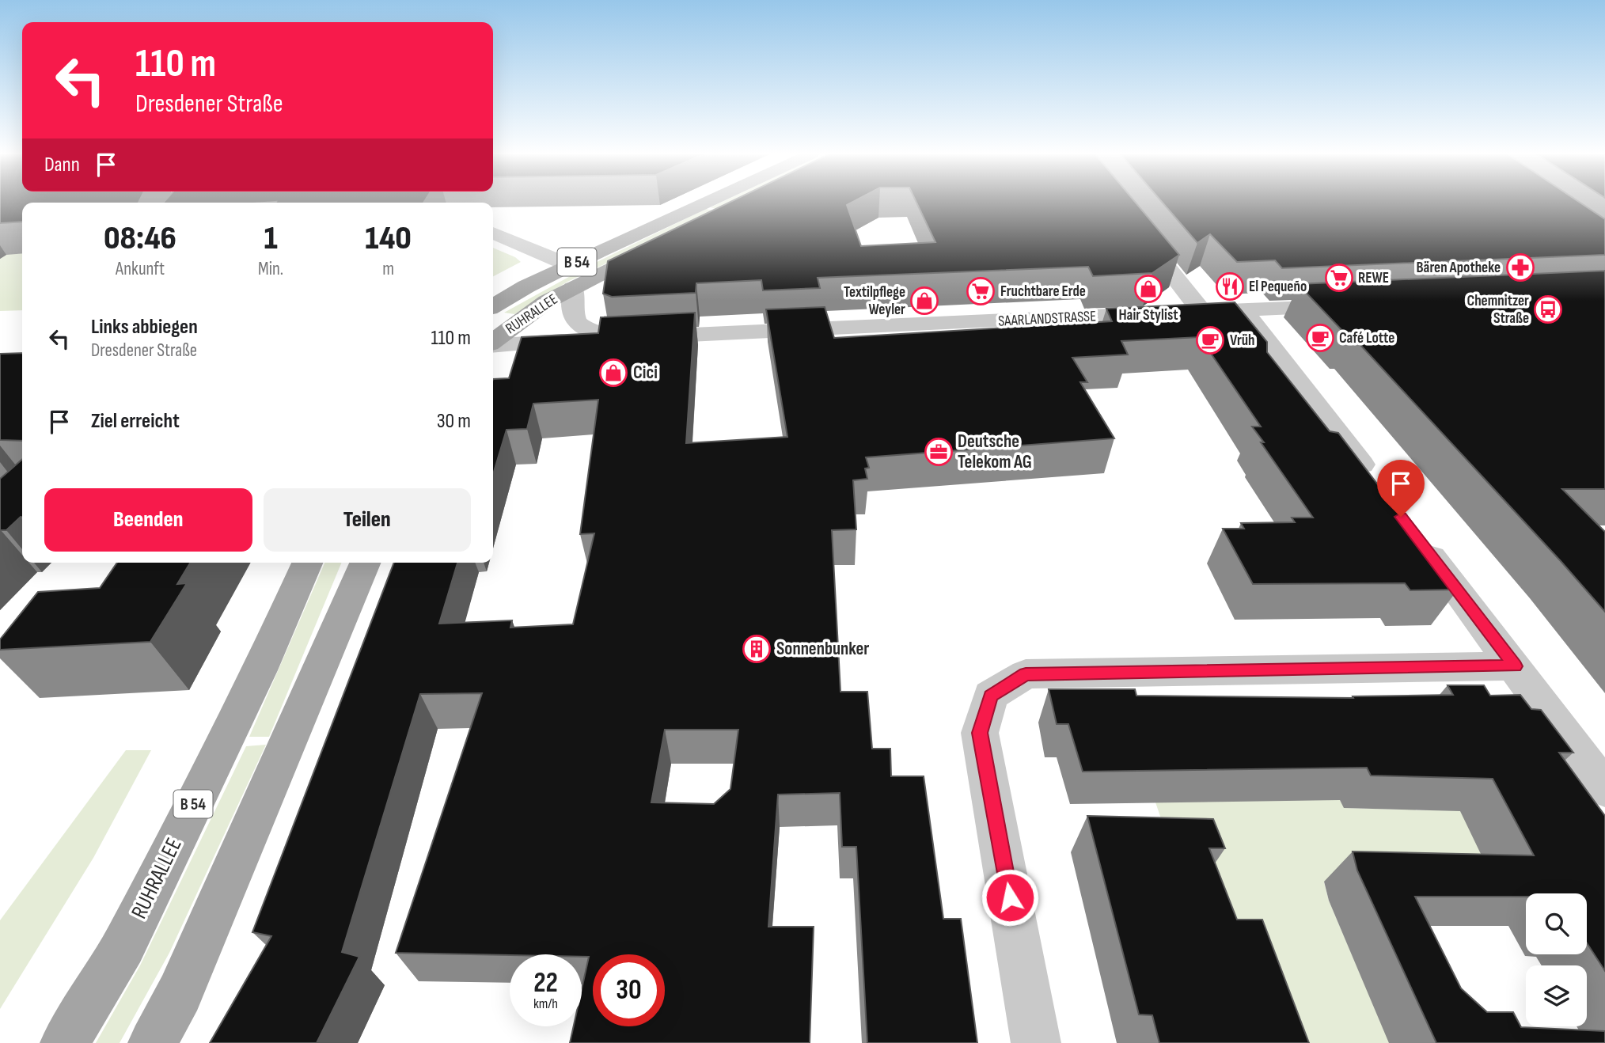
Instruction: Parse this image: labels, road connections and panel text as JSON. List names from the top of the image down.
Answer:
{
  "streets": {
    "main road": ["B 54", "RUHRALLEE"],
    "street": ["SAARLANDSTRASSE"]
  },
  "places": {
    "pharmacy": ["Bären Apotheke"],
    "supermarket": ["REWE", "Fruchtbare Erde"],
    "restaurant": ["El Pequeño"],
    "shop": ["Hair Stylist", "Textilpflege Weyler", "Cici"],
    "bus stop": ["Chemnitzer Straße"],
    "cafe": ["Café Lotte", "Vrüh"],
    "office": ["Deutsche Telekom AG"],
    "building": ["Sonnenbunker"]
  },
  "page": {
    "turn": ["110 m", "Dresdener Straße"],
    "then": "Dann",
    "eta": [
      "08:46",
      "Ankunft",
      "1",
      "Min.",
      "140",
      "m"
    ],
    "list": [
      {
        "name": "Links abbiegen",
        "note": "Dresdener Straße",
        "value": "110 m"
      },
      {
        "name": "Ziel erreicht",
        "value": "30 m"
      }
    ],
    "buttons": ["Beenden", "Teilen"],
    "speed": "22 km/h",
    "limit": "30"
  }
}
